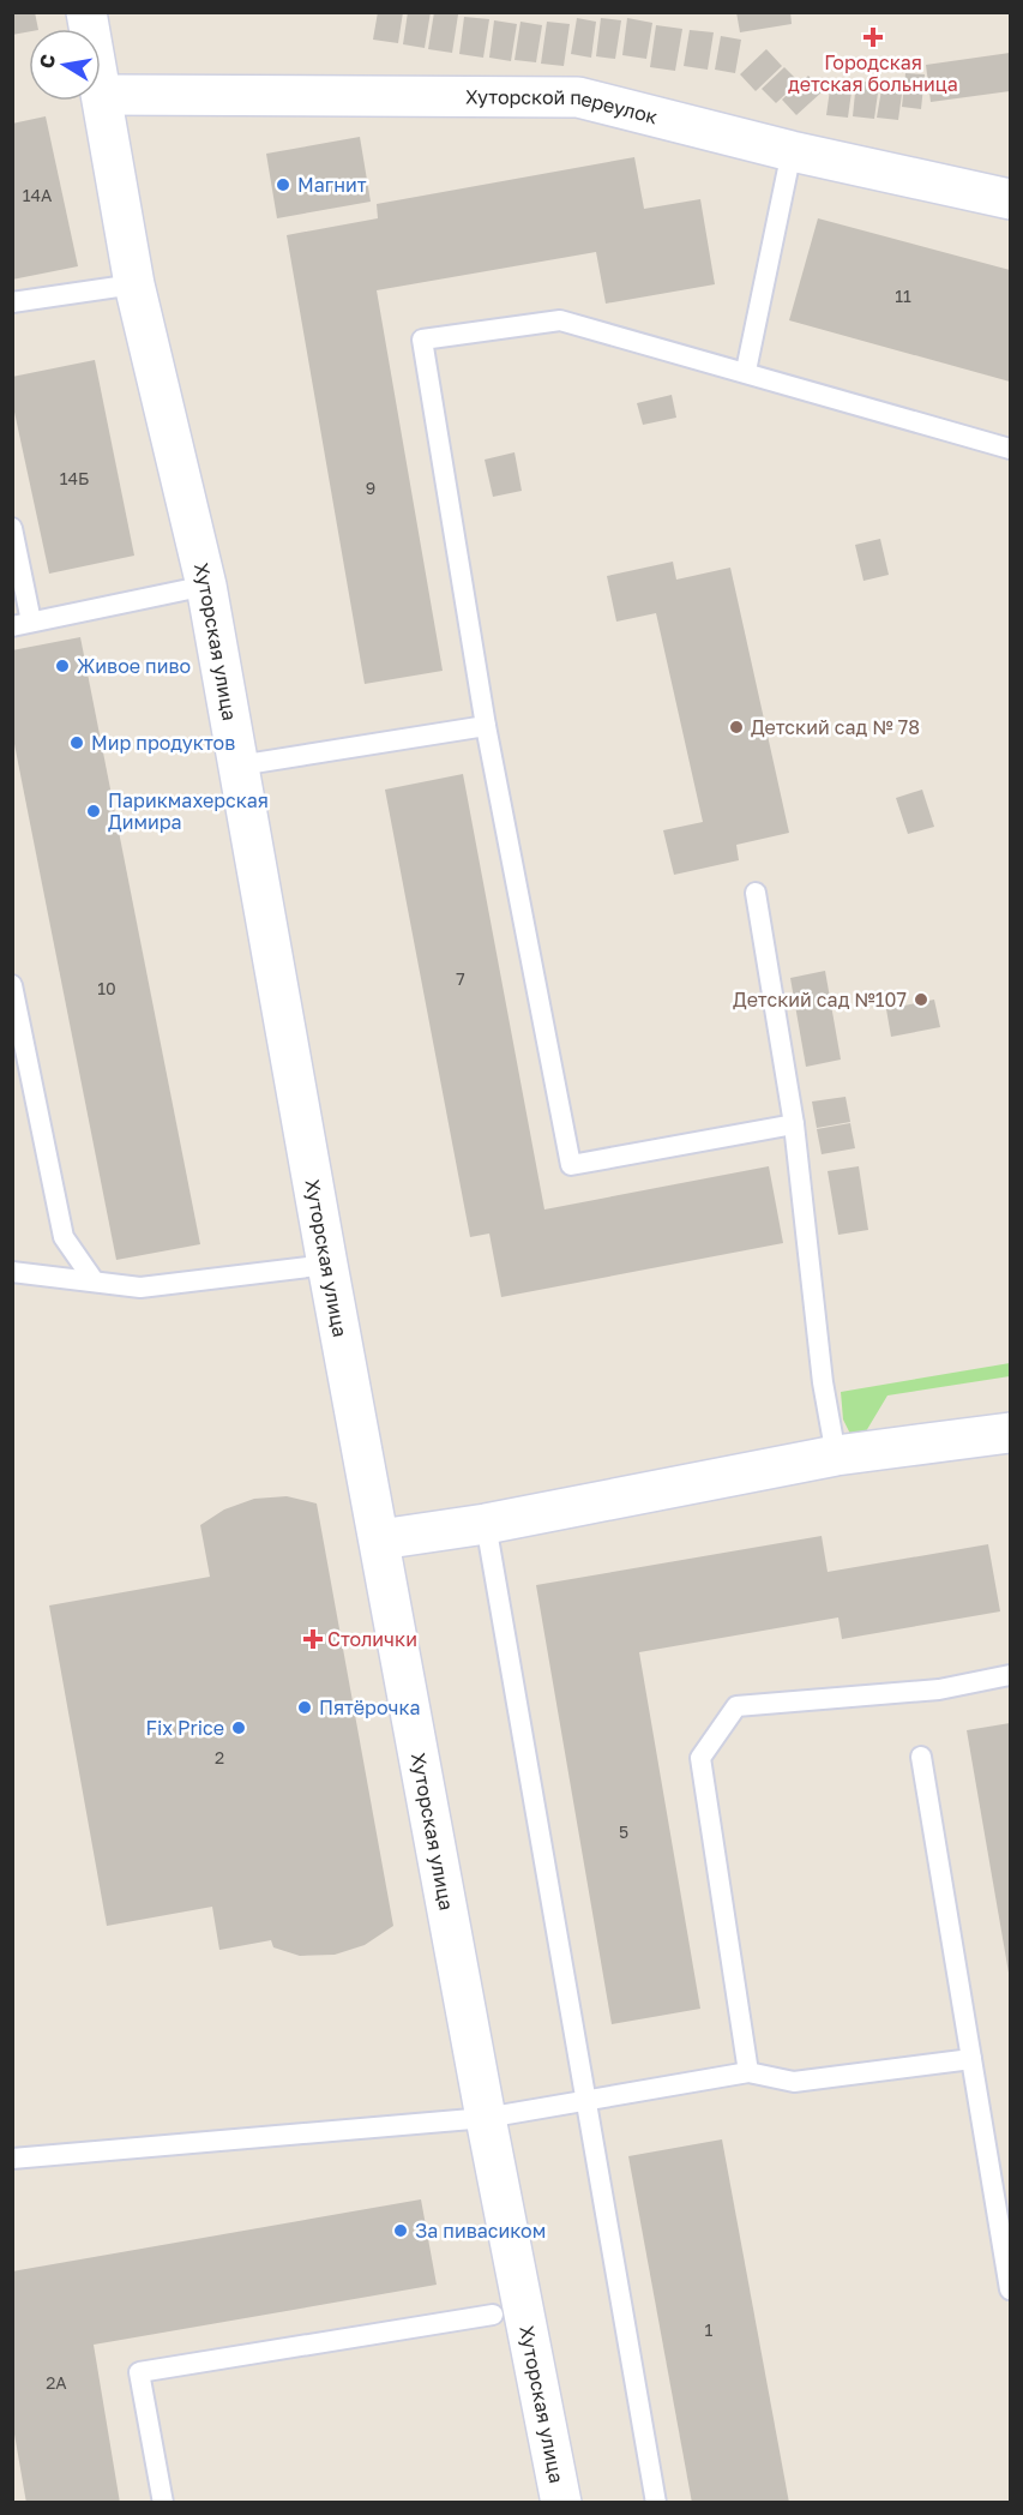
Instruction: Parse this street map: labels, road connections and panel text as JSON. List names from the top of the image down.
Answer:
{
  "streets": {
    "street": ["Хуторской переулок", "Хуторская улица"]
  },
  "crossings": [
    ["Хуторской переулок", "Хуторская улица"]
  ],
  "places": {
    "health": ["Городская детская больница", "Столички"],
    "other": [
      "Магнит",
      "Живое пиво",
      "Детский сад № 78",
      "Мир продуктов",
      "Парикмахерская Димира",
      "Детский сад №107",
      "Пятёрочка",
      "Fix Price",
      "За пивасиком"
    ]
  },
  "house_numbers": [
    "14А",
    "11",
    "14Б",
    "9",
    "7",
    "10",
    "2",
    "5",
    "1",
    "2А"
  ],
  "north": "left"
}
